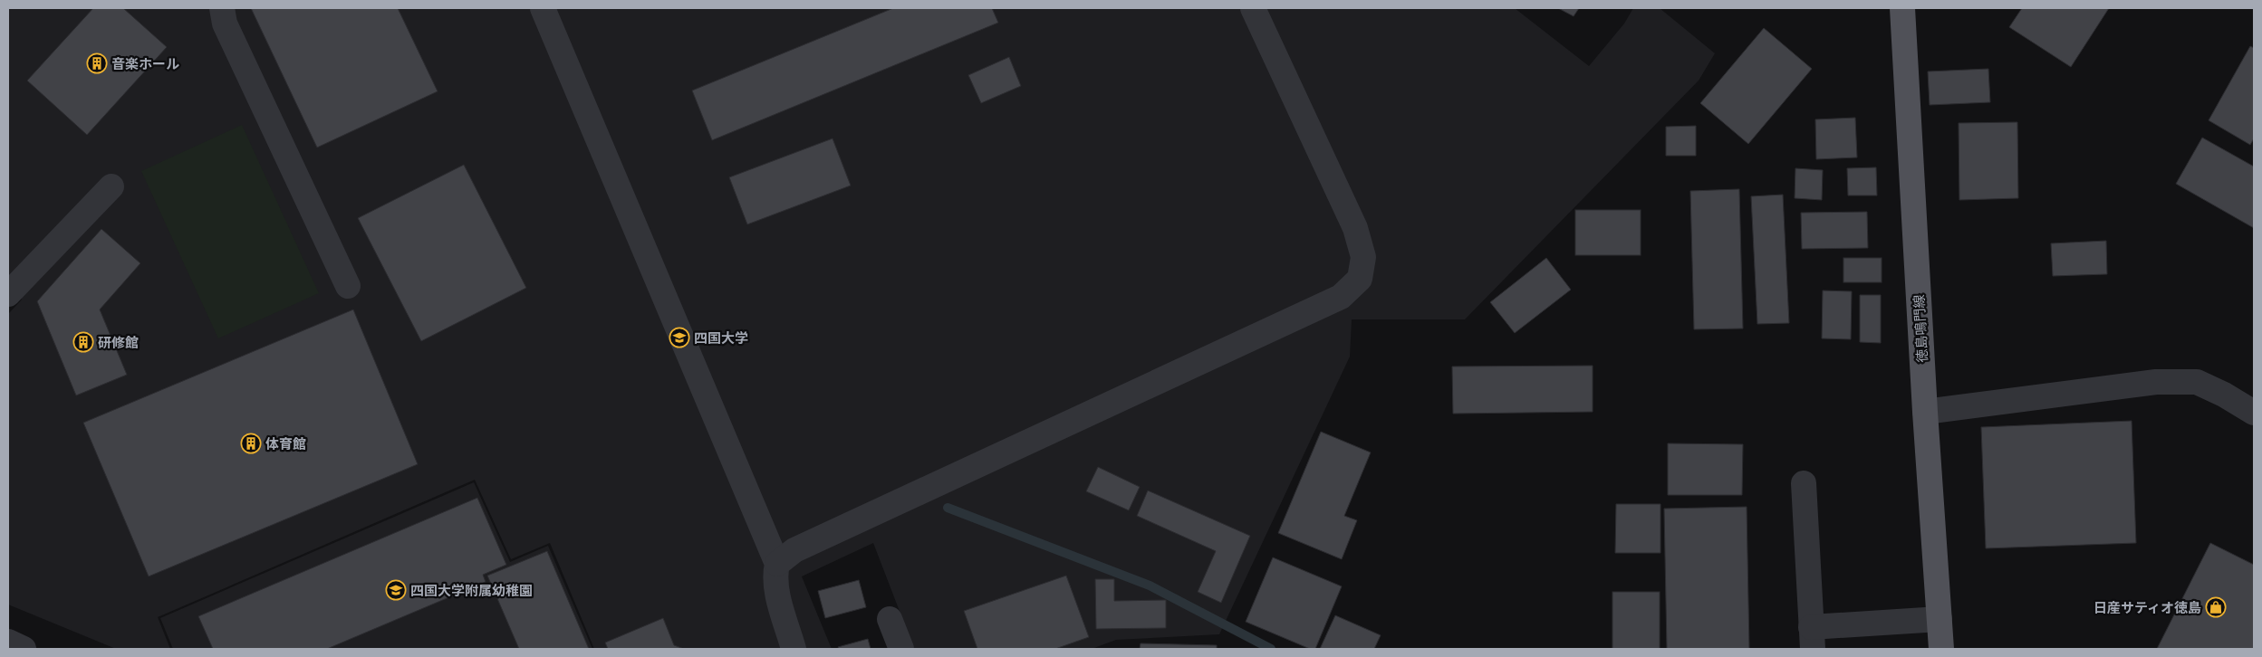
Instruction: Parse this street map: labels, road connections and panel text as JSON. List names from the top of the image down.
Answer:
{
  "streets": {
    "main road": ["徳島鳴門線"]
  },
  "places": {
    "building": ["音楽ホール", "研修館", "体育館"],
    "school or university": ["四国大学", "四国大学附属幼稚園"],
    "shop": ["日産サティオ徳島"]
  }
}
